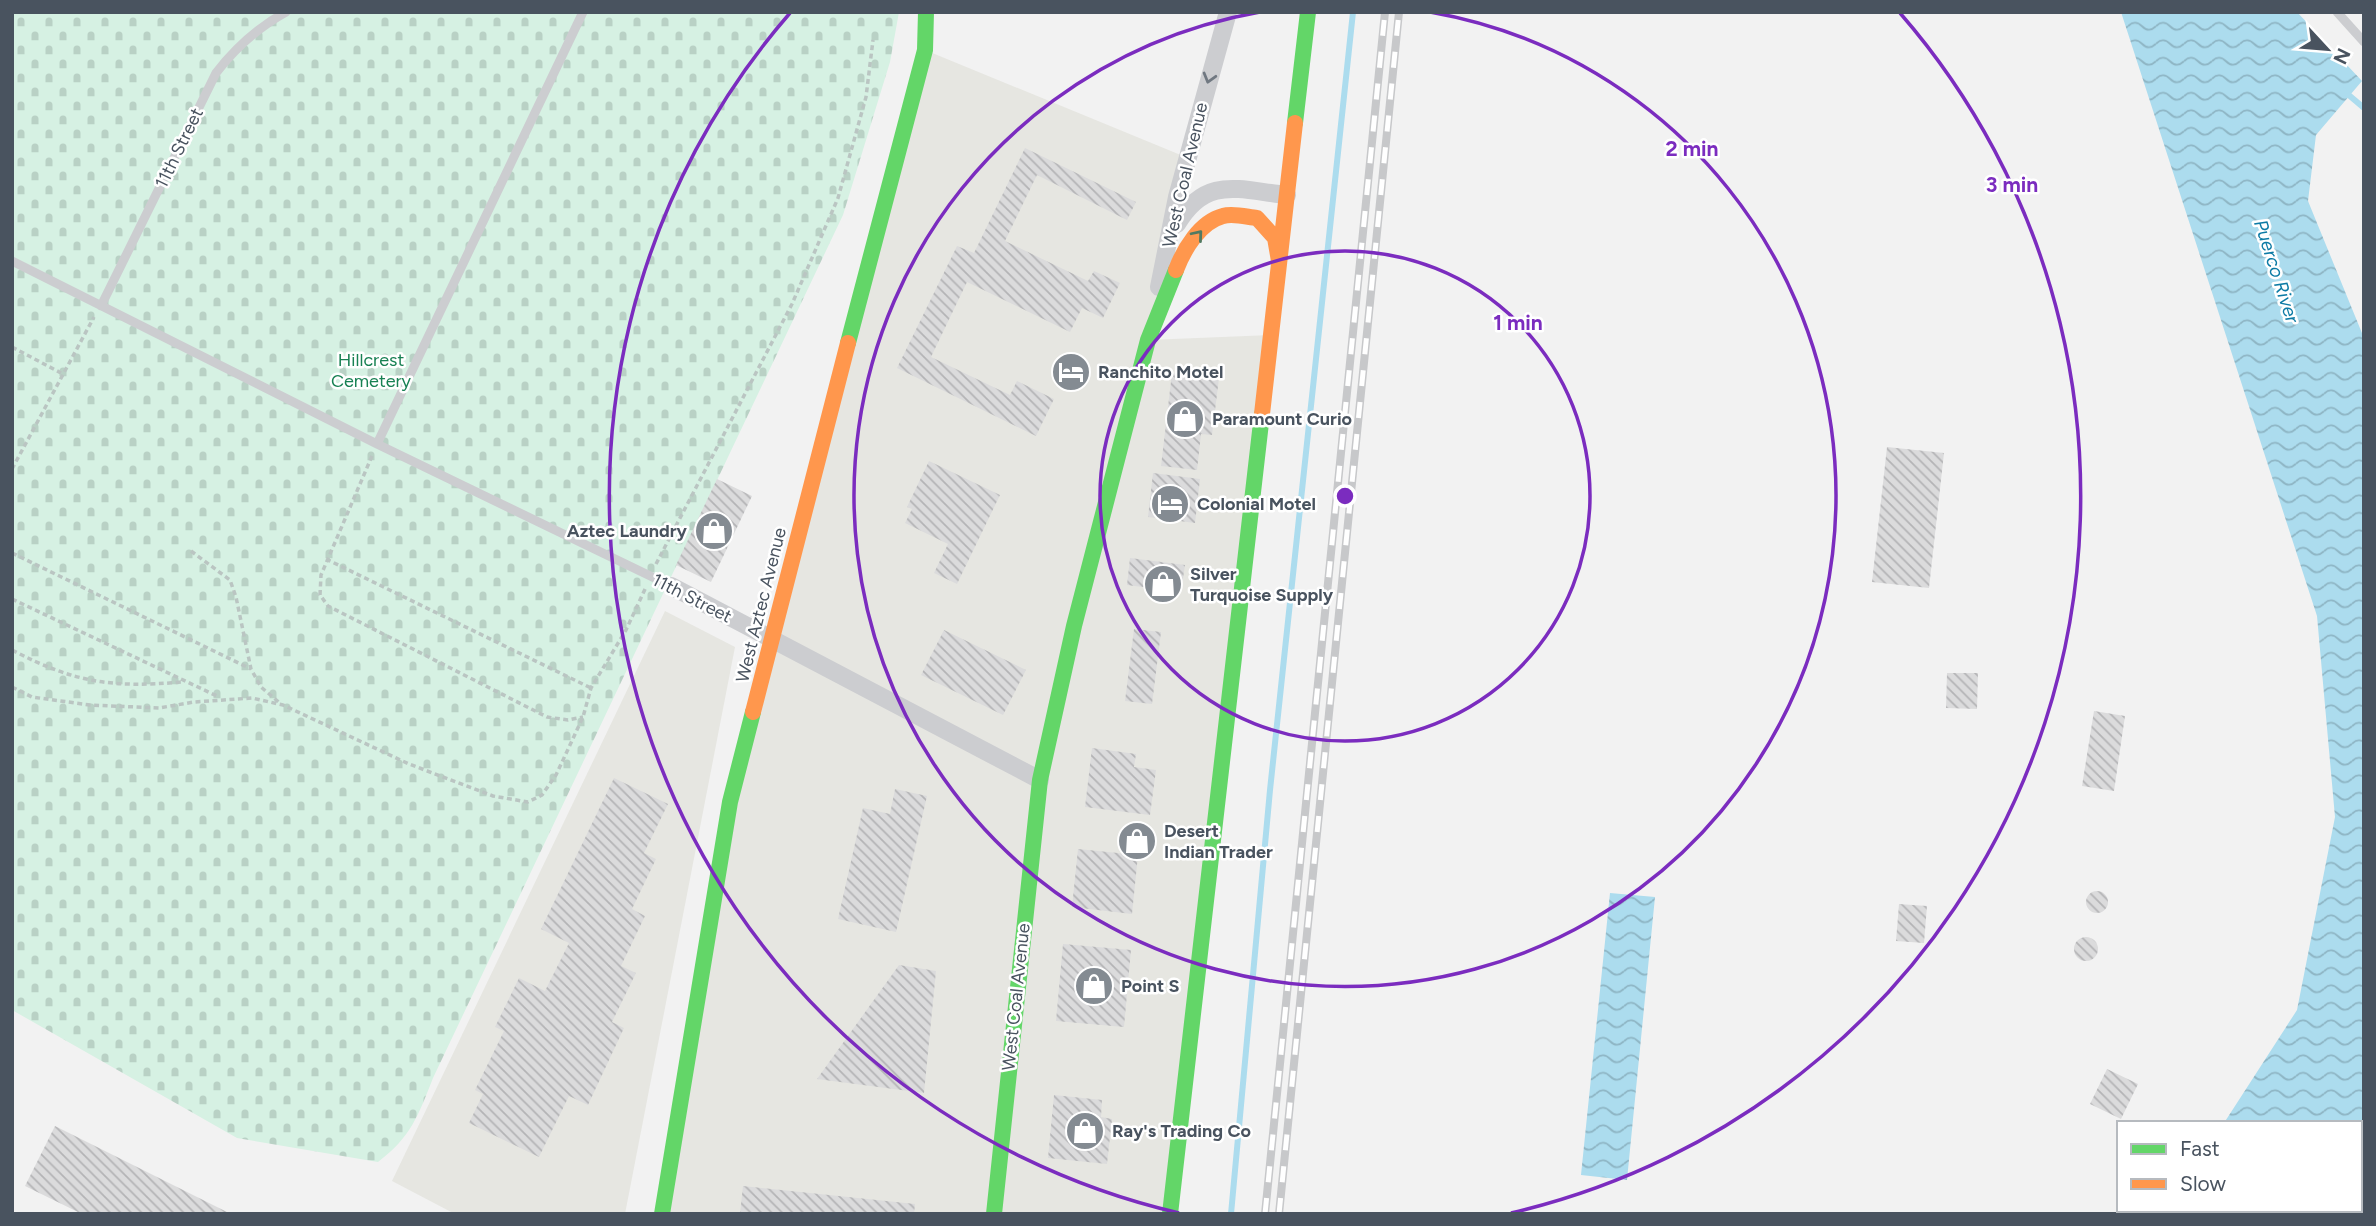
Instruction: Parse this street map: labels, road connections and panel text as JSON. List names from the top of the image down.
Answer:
{
  "streets": {
    "main road": ["West Coal Avenue", "West Aztec Avenue"],
    "street": ["11th Street"]
  },
  "crossings": [
    ["11th Street", "West Coal Avenue"],
    ["11th Street", "West Aztec Avenue"]
  ],
  "water": ["Puerco River"],
  "parks": ["Hillcrest Cemetery"],
  "places": {
    "hotel": ["Ranchito Motel", "Colonial Motel"],
    "shop": [
      "Paramount Curio",
      "Aztec Laundry",
      "Silver Turquoise Supply",
      "Desert Indian Trader",
      "Point S",
      "Ray's Trading Co"
    ]
  },
  "legend": ["Fast", "Slow"],
  "north": "bottom right",
  "rings": ["2 min", "3 min", "1 min"]
}
